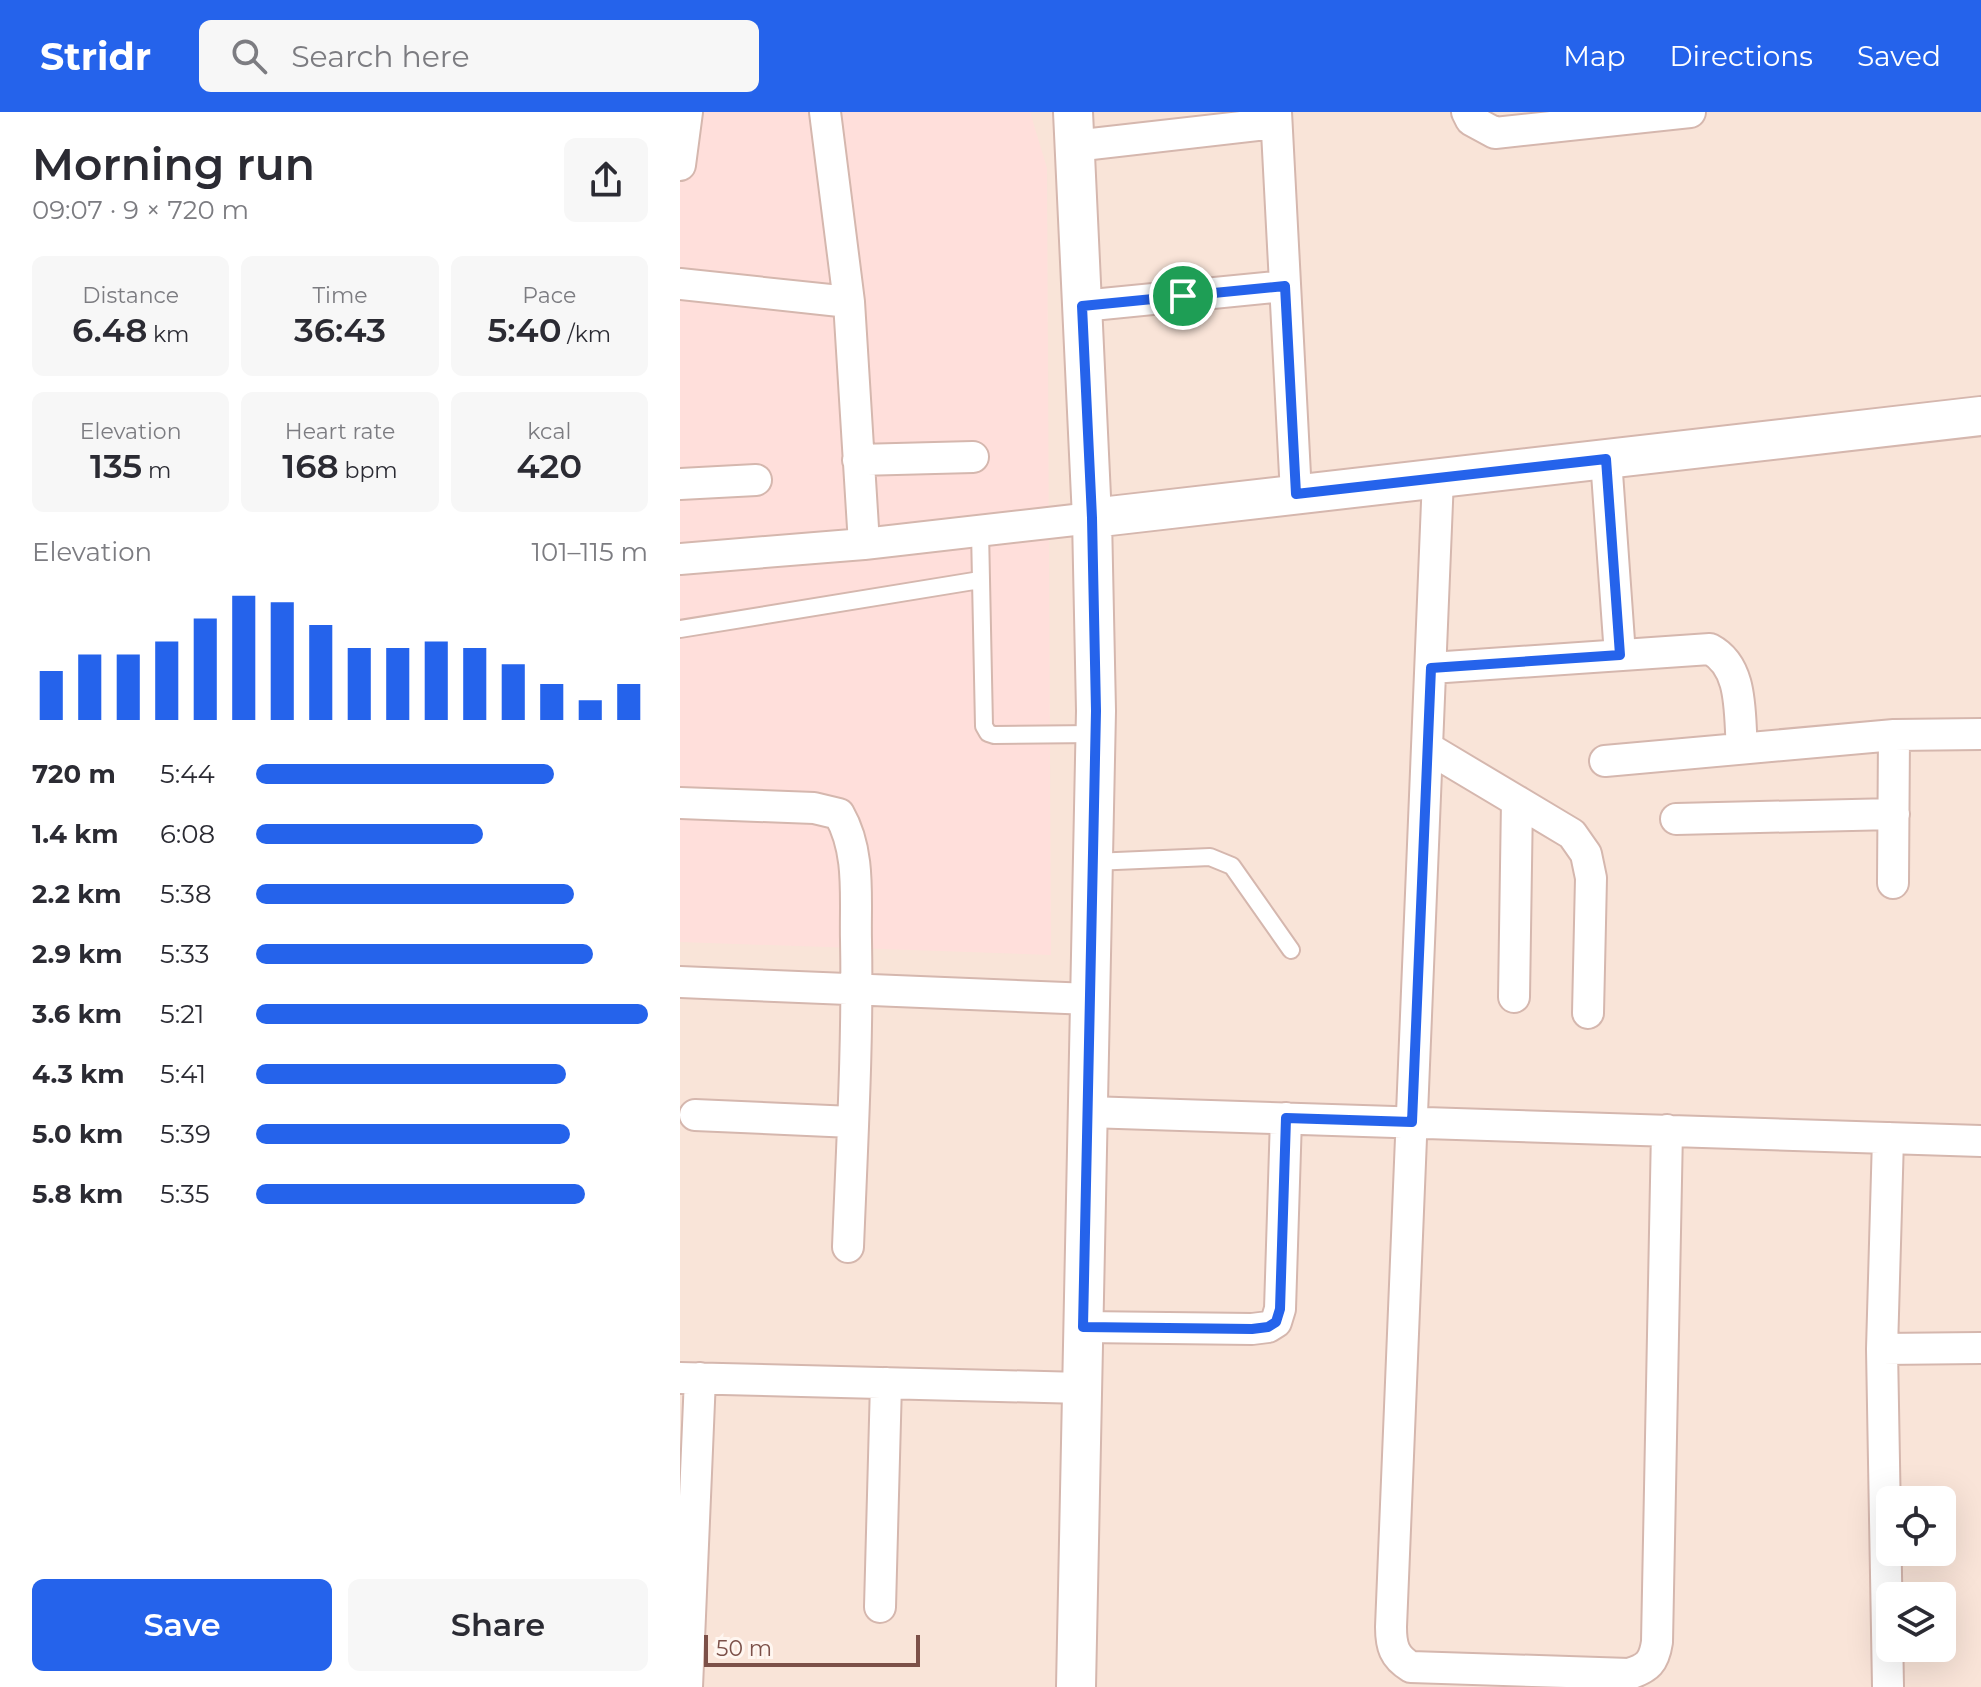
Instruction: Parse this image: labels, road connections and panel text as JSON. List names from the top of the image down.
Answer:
{
  "scale_bar": "50 m",
  "page": {
    "header": "Stridr",
    "search": "Search here",
    "nav": ["Map", "Directions", "Saved"],
    "heading": ["Morning run", "09:07 · 9 × 720 m"],
    "stats": [
      ["Distance", "6.48 km"],
      ["Time", "36:43"],
      ["Pace", "5:40 /km"],
      ["Elevation", "135 m"],
      ["Heart rate", "168 bpm"],
      ["kcal", "420"]
    ],
    "chart": ["Elevation", "101–115 m"],
    "list": [
      {
        "name": "720 m",
        "note": "5:44"
      },
      {
        "name": "1.4 km",
        "note": "6:08"
      },
      {
        "name": "2.2 km",
        "note": "5:38"
      },
      {
        "name": "2.9 km",
        "note": "5:33"
      },
      {
        "name": "3.6 km",
        "note": "5:21"
      },
      {
        "name": "4.3 km",
        "note": "5:41"
      },
      {
        "name": "5.0 km",
        "note": "5:39"
      },
      {
        "name": "5.8 km",
        "note": "5:35"
      }
    ],
    "buttons": ["Save", "Share"],
    "scale": "50 m"
  }
}
